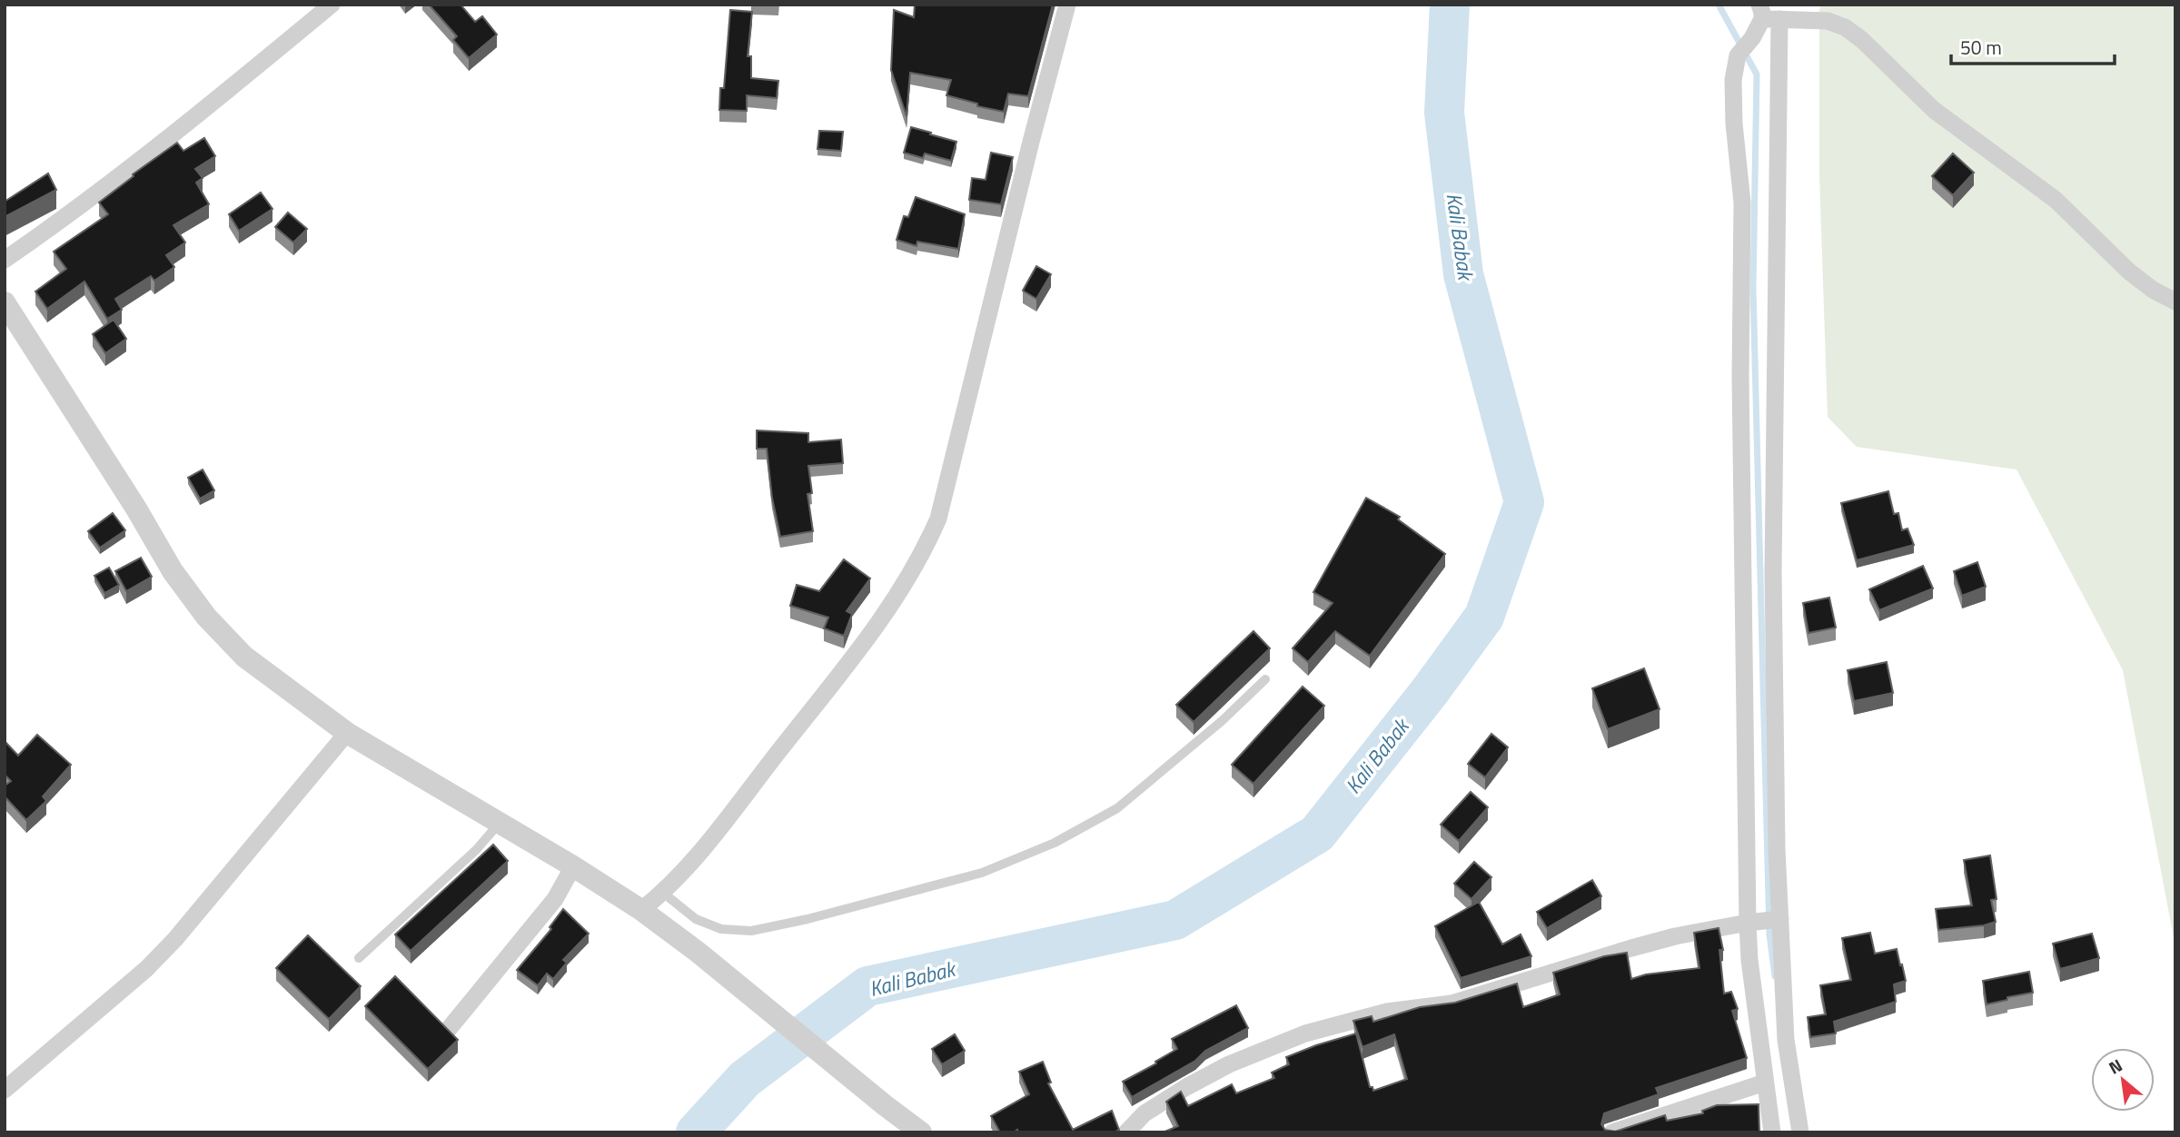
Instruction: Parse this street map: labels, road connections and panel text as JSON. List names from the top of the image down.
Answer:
{
  "water": ["Kali Babak"],
  "scale_bar": "50 m",
  "north": "top left"
}
